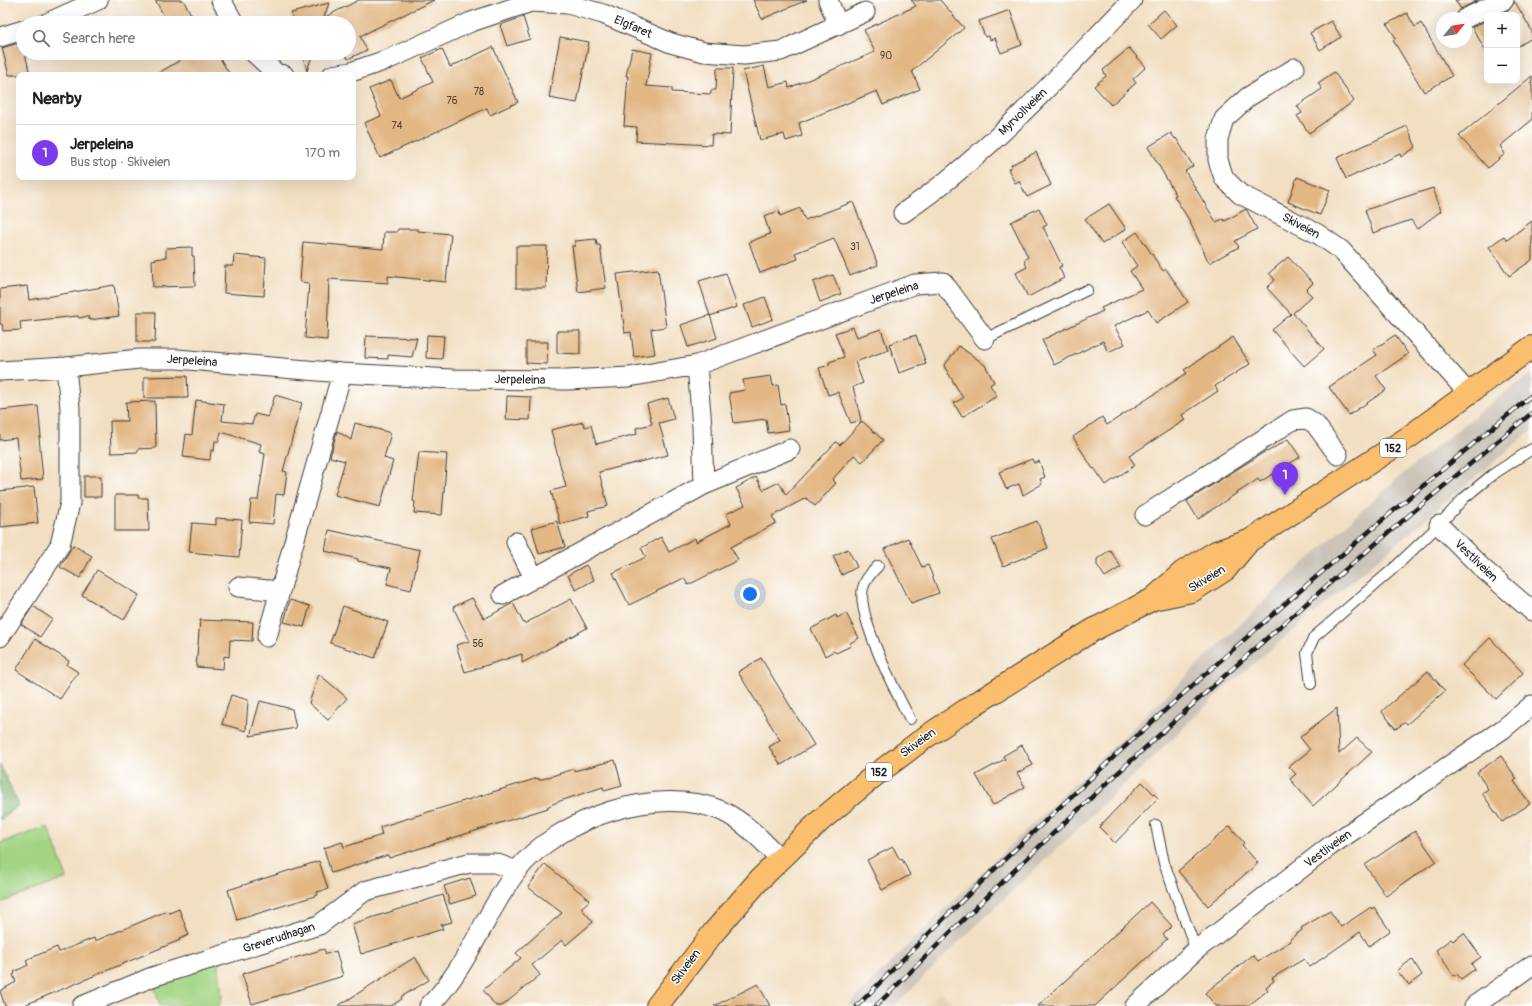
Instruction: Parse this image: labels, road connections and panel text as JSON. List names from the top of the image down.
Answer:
{
  "streets": {
    "main road": ["Skiveien", "152"],
    "street": [
      "Elgfaret",
      "Myrvollveien",
      "Jerpeleina",
      "Vestliveien",
      "Greverudhagan"
    ]
  },
  "house_numbers": [
    "90",
    "78",
    "76",
    "74",
    "31",
    "56"
  ],
  "north": "top right",
  "page": {
    "map_buttons": ["+", "−"],
    "search": "Search here",
    "heading": "Nearby",
    "list": [
      {
        "mark": "1",
        "name": "Jerpeleina",
        "note": "Bus stop · Skiveien",
        "value": "170 m"
      }
    ],
    "pins": "1"
  }
}
